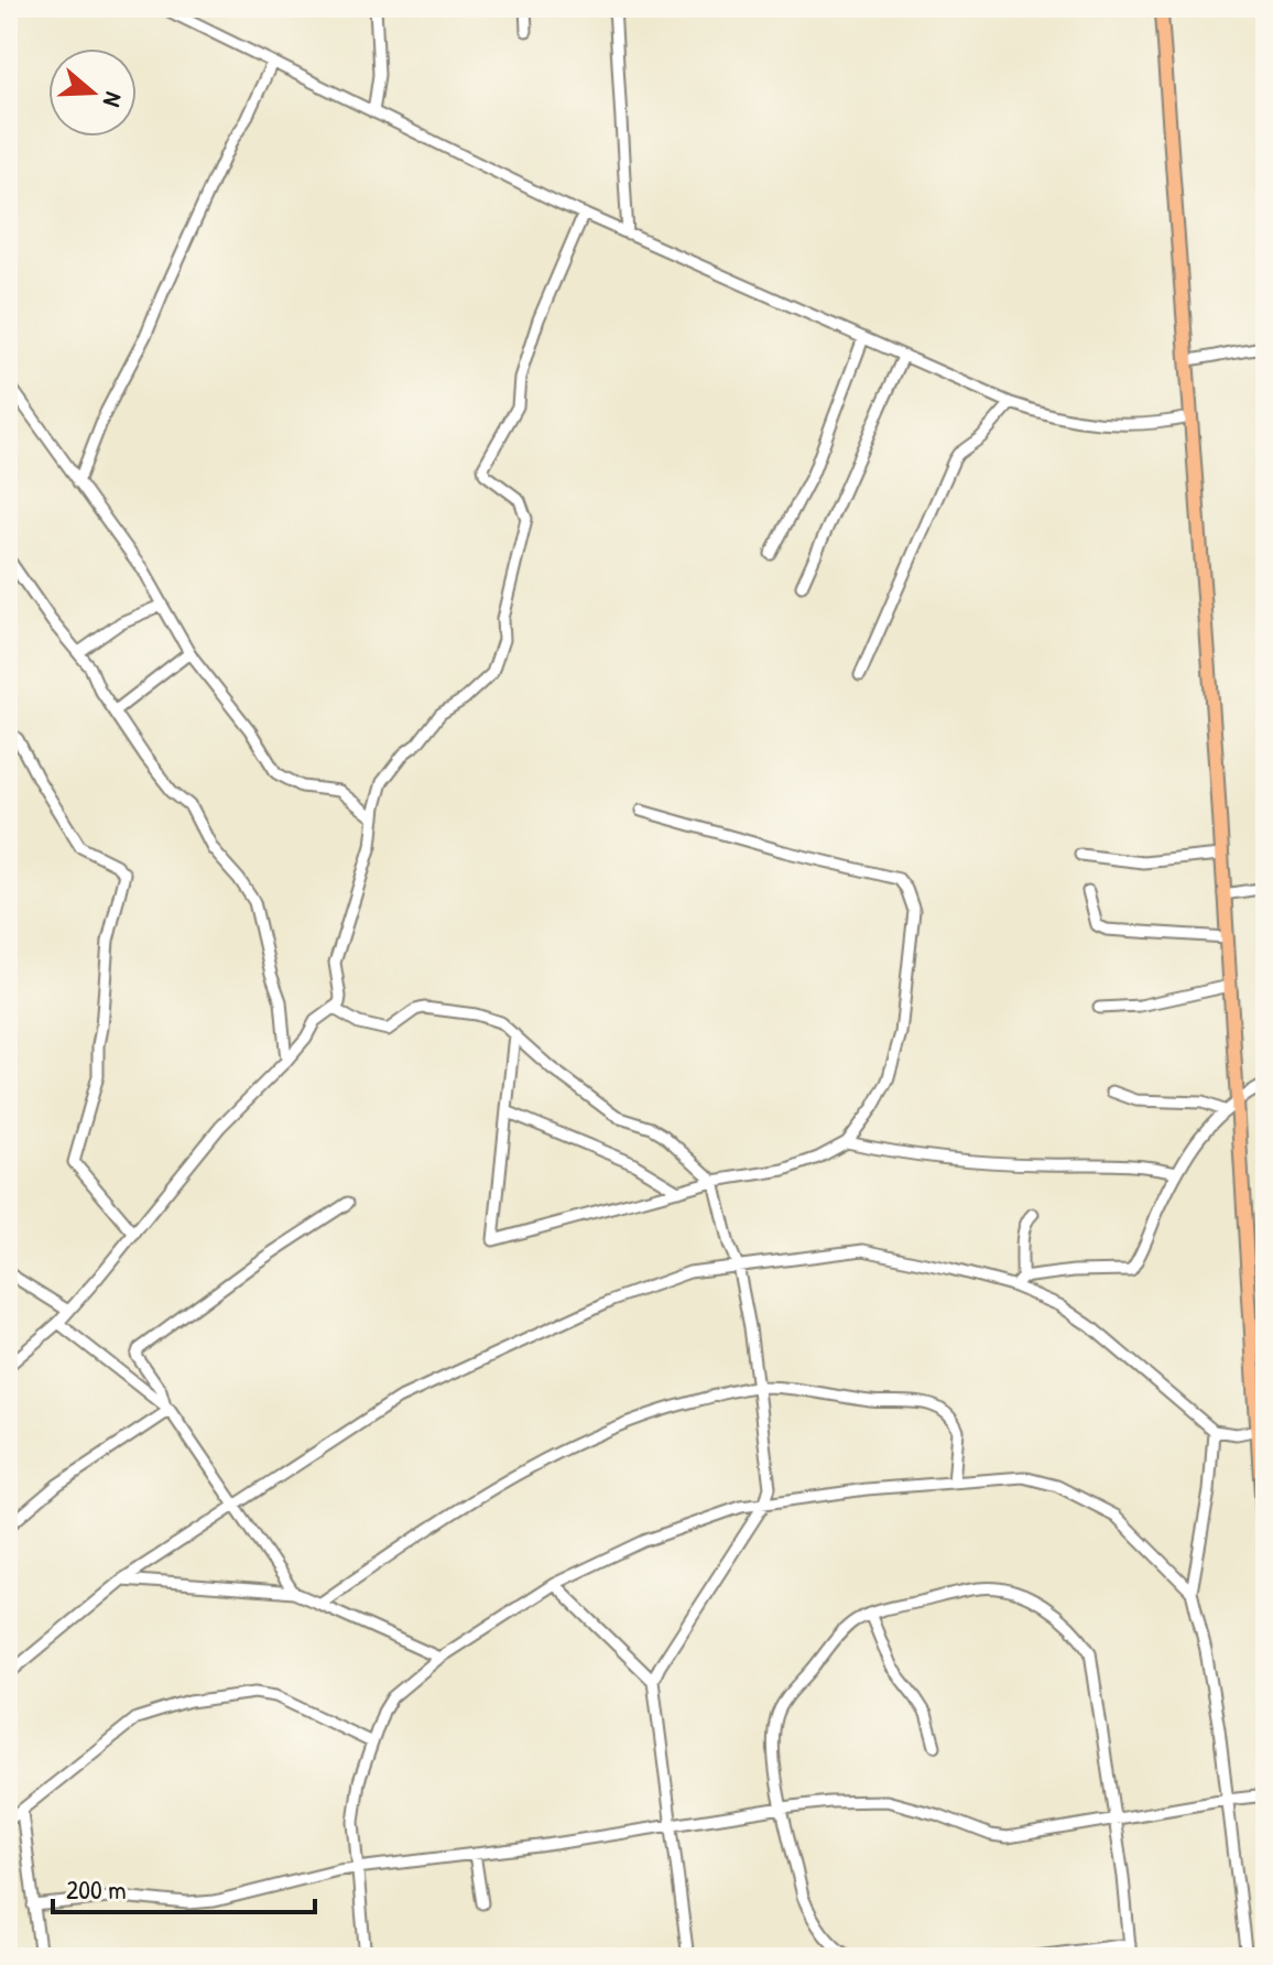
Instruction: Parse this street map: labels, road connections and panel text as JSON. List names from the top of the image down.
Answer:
{
  "scale_bar": "200 m",
  "north": "right"
}
